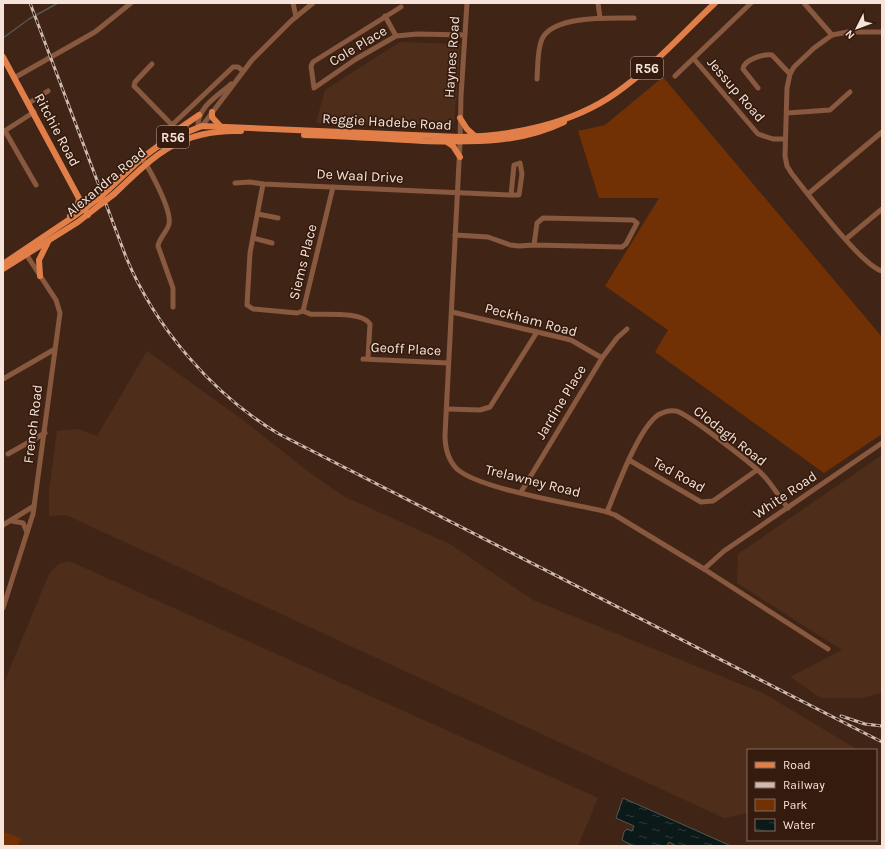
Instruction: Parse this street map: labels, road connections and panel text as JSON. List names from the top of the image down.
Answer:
{
  "streets": {
    "main road": [
      "R56",
      "Reggie Hadebe Road",
      "Ritchie Road",
      "Alexandra Road"
    ],
    "street": [
      "Cole Place",
      "Haynes Road",
      "Jessup Road",
      "De Waal Drive",
      "Siems Place",
      "Peckham Road",
      "Geoff Place",
      "Jardine Place",
      "French Road",
      "Clodagh Road",
      "Ted Road",
      "Trelawney Road",
      "White Road"
    ]
  },
  "crossings": [
    ["Cole Place", "Haynes Road"],
    ["Haynes Road", "Reggie Hadebe Road"],
    ["Haynes Road", "Trelawney Road"],
    ["Reggie Hadebe Road", "Alexandra Road"],
    ["Reggie Hadebe Road", "Trelawney Road"],
    ["Ritchie Road", "Alexandra Road"],
    ["De Waal Drive", "Siems Place"],
    ["De Waal Drive", "Trelawney Road"],
    ["Alexandra Road", "French Road"],
    ["Siems Place", "Geoff Place"],
    ["Peckham Road", "Jardine Place"],
    ["Peckham Road", "Trelawney Road"],
    ["Geoff Place", "Trelawney Road"],
    ["Jardine Place", "Trelawney Road"],
    ["Clodagh Road", "Ted Road"],
    ["Clodagh Road", "Trelawney Road"],
    ["Clodagh Road", "White Road"],
    ["Trelawney Road", "White Road"]
  ],
  "legend": [
    "Road",
    "Railway",
    "Park",
    "Water"
  ],
  "north": "bottom left"
}
